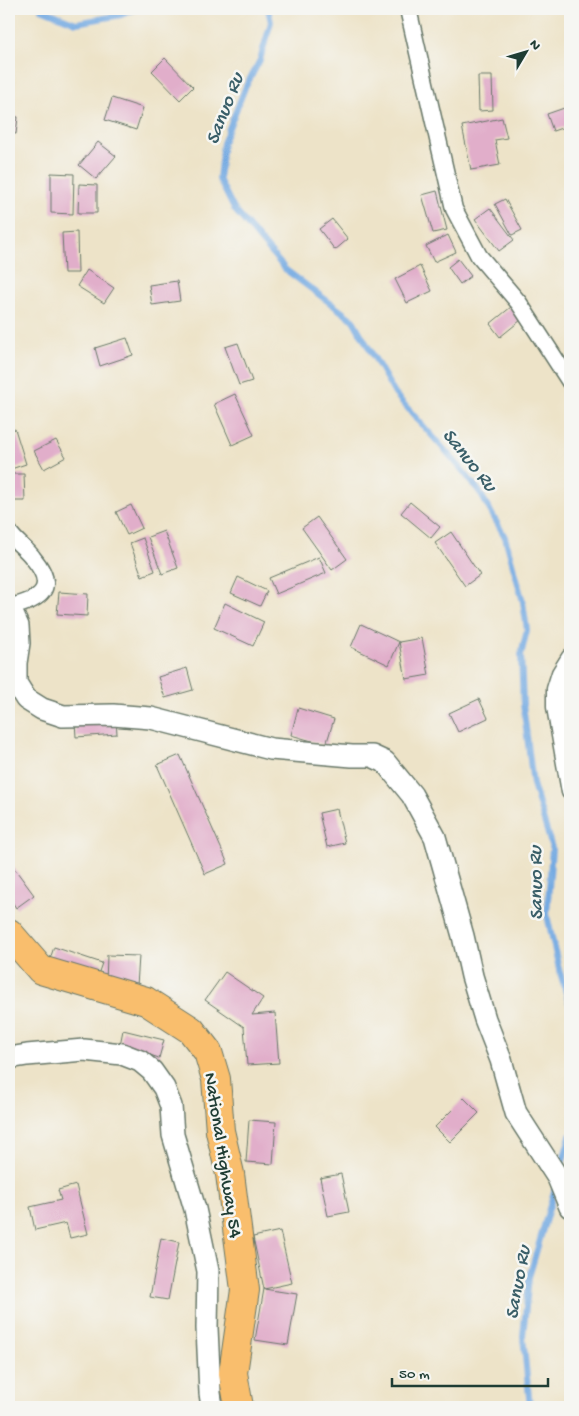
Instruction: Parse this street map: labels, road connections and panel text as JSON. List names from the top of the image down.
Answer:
{
  "streets": {
    "highway": ["National Highway 54"]
  },
  "water": ["Sanuo Ru"],
  "scale_bar": "50 m",
  "north": "top right"
}
